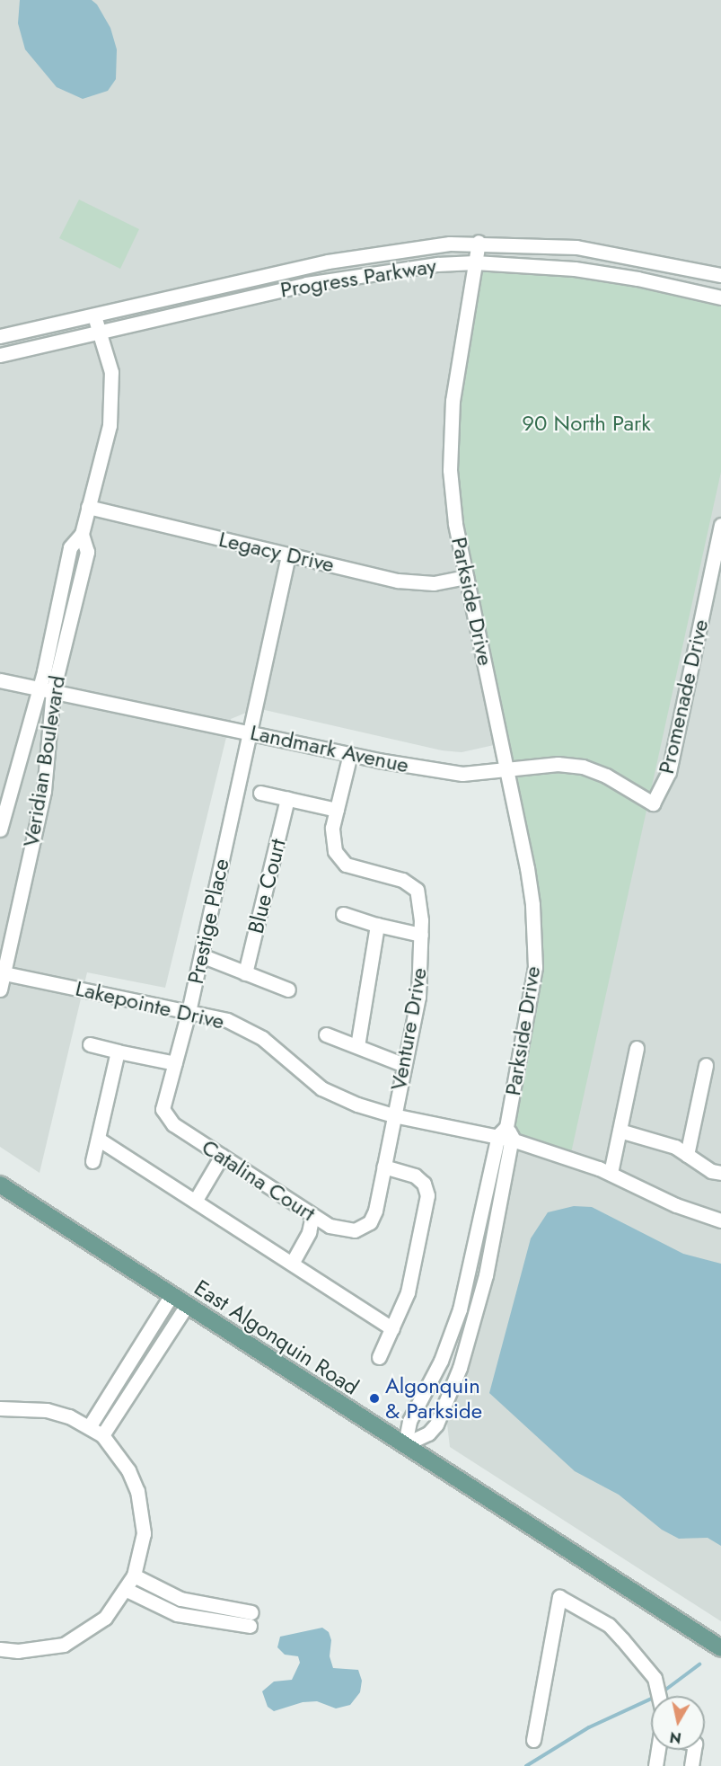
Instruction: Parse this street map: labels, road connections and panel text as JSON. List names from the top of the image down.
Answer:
{
  "streets": {
    "main road": ["East Algonquin Road"],
    "street": [
      "Progress Parkway",
      "Legacy Drive",
      "Parkside Drive",
      "Promenade Drive",
      "Landmark Avenue",
      "Veridian Boulevard",
      "Blue Court",
      "Prestige Place",
      "Lakepointe Drive",
      "Venture Drive",
      "Catalina Court"
    ]
  },
  "crossings": [
    ["Progress Parkway", "Parkside Drive"],
    ["Progress Parkway", "Veridian Boulevard"],
    ["Legacy Drive", "Parkside Drive"],
    ["Legacy Drive", "Veridian Boulevard"],
    ["Legacy Drive", "Prestige Place"],
    ["Parkside Drive", "Landmark Avenue"],
    ["Parkside Drive", "Lakepointe Drive"],
    ["Parkside Drive", "East Algonquin Road"],
    ["Promenade Drive", "Landmark Avenue"],
    ["Landmark Avenue", "Veridian Boulevard"],
    ["Landmark Avenue", "Prestige Place"],
    ["Landmark Avenue", "Venture Drive"],
    ["Veridian Boulevard", "Lakepointe Drive"],
    ["Prestige Place", "Lakepointe Drive"],
    ["Prestige Place", "Catalina Court"],
    ["Lakepointe Drive", "Venture Drive"],
    ["Venture Drive", "Catalina Court"]
  ],
  "parks": ["90 North Park"],
  "places": ["Algonquin & Parkside"],
  "north": "bottom"
}
